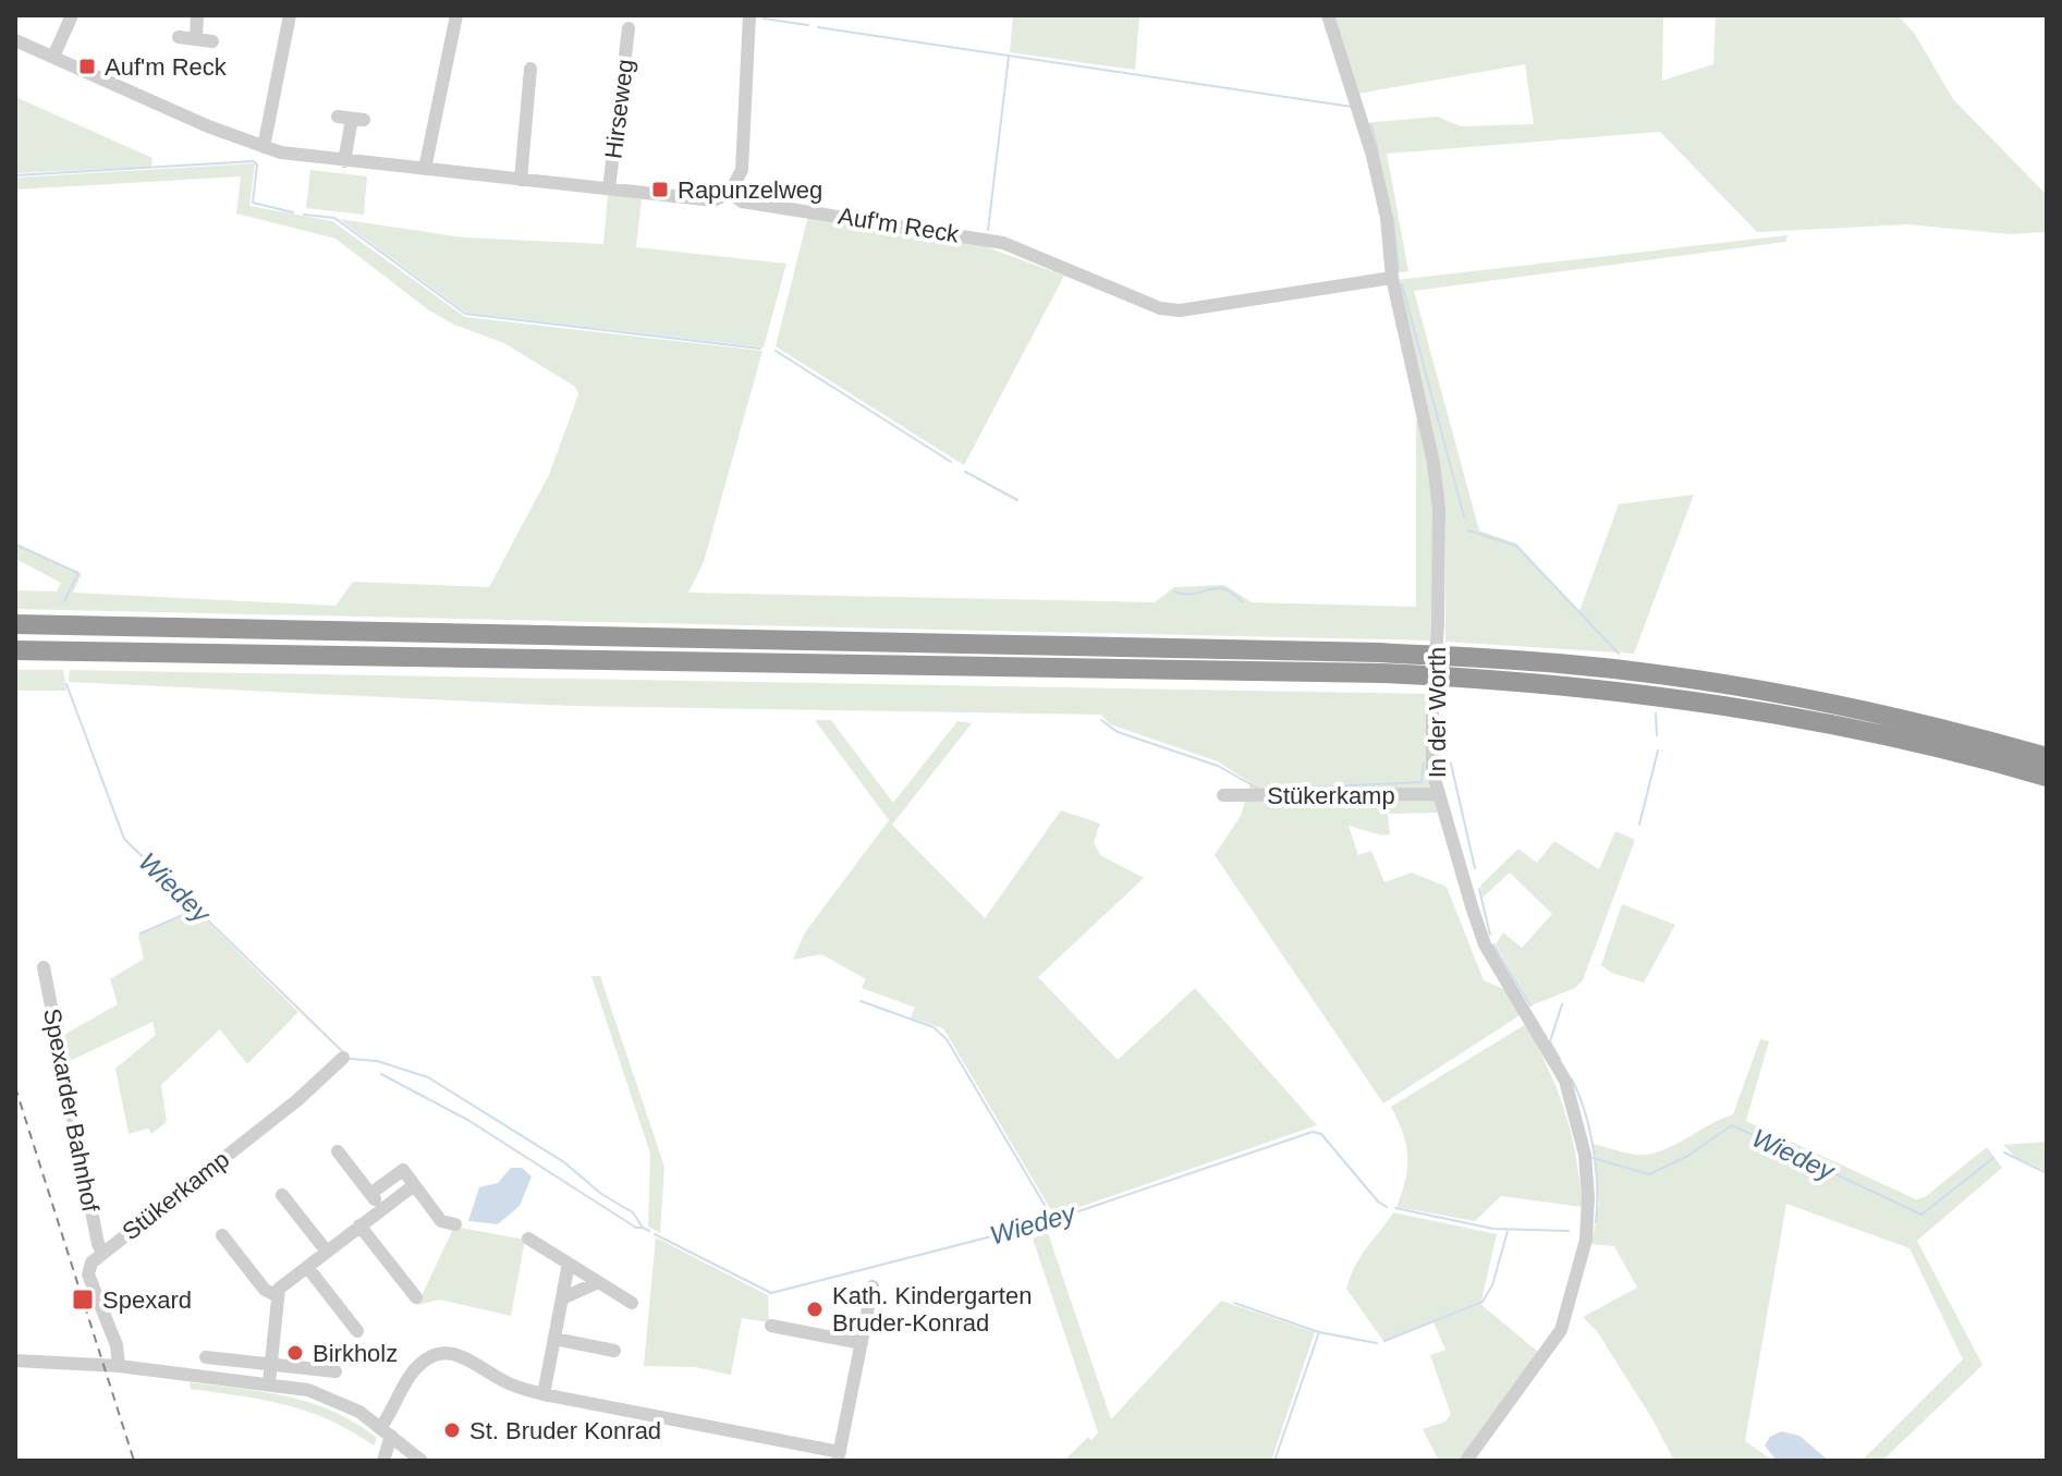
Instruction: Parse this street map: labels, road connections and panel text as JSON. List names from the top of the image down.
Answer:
{
  "streets": {
    "street": [
      "Hirseweg",
      "Auf'm Reck",
      "In der Worth",
      "Stükerkamp",
      "Spexarder Bahnhof"
    ]
  },
  "crossings": [
    ["Hirseweg", "Auf'm Reck"],
    ["Auf'm Reck", "In der Worth"],
    ["In der Worth", "Stükerkamp"],
    ["Stükerkamp", "Spexarder Bahnhof"]
  ],
  "water": ["Wiedey"],
  "places": {
    "transit": ["Auf'm Reck", "Rapunzelweg", "Spexard"],
    "other": ["Kath. Kindergarten Bruder-Konrad", "Birkholz", "St. Bruder Konrad"]
  }
}
